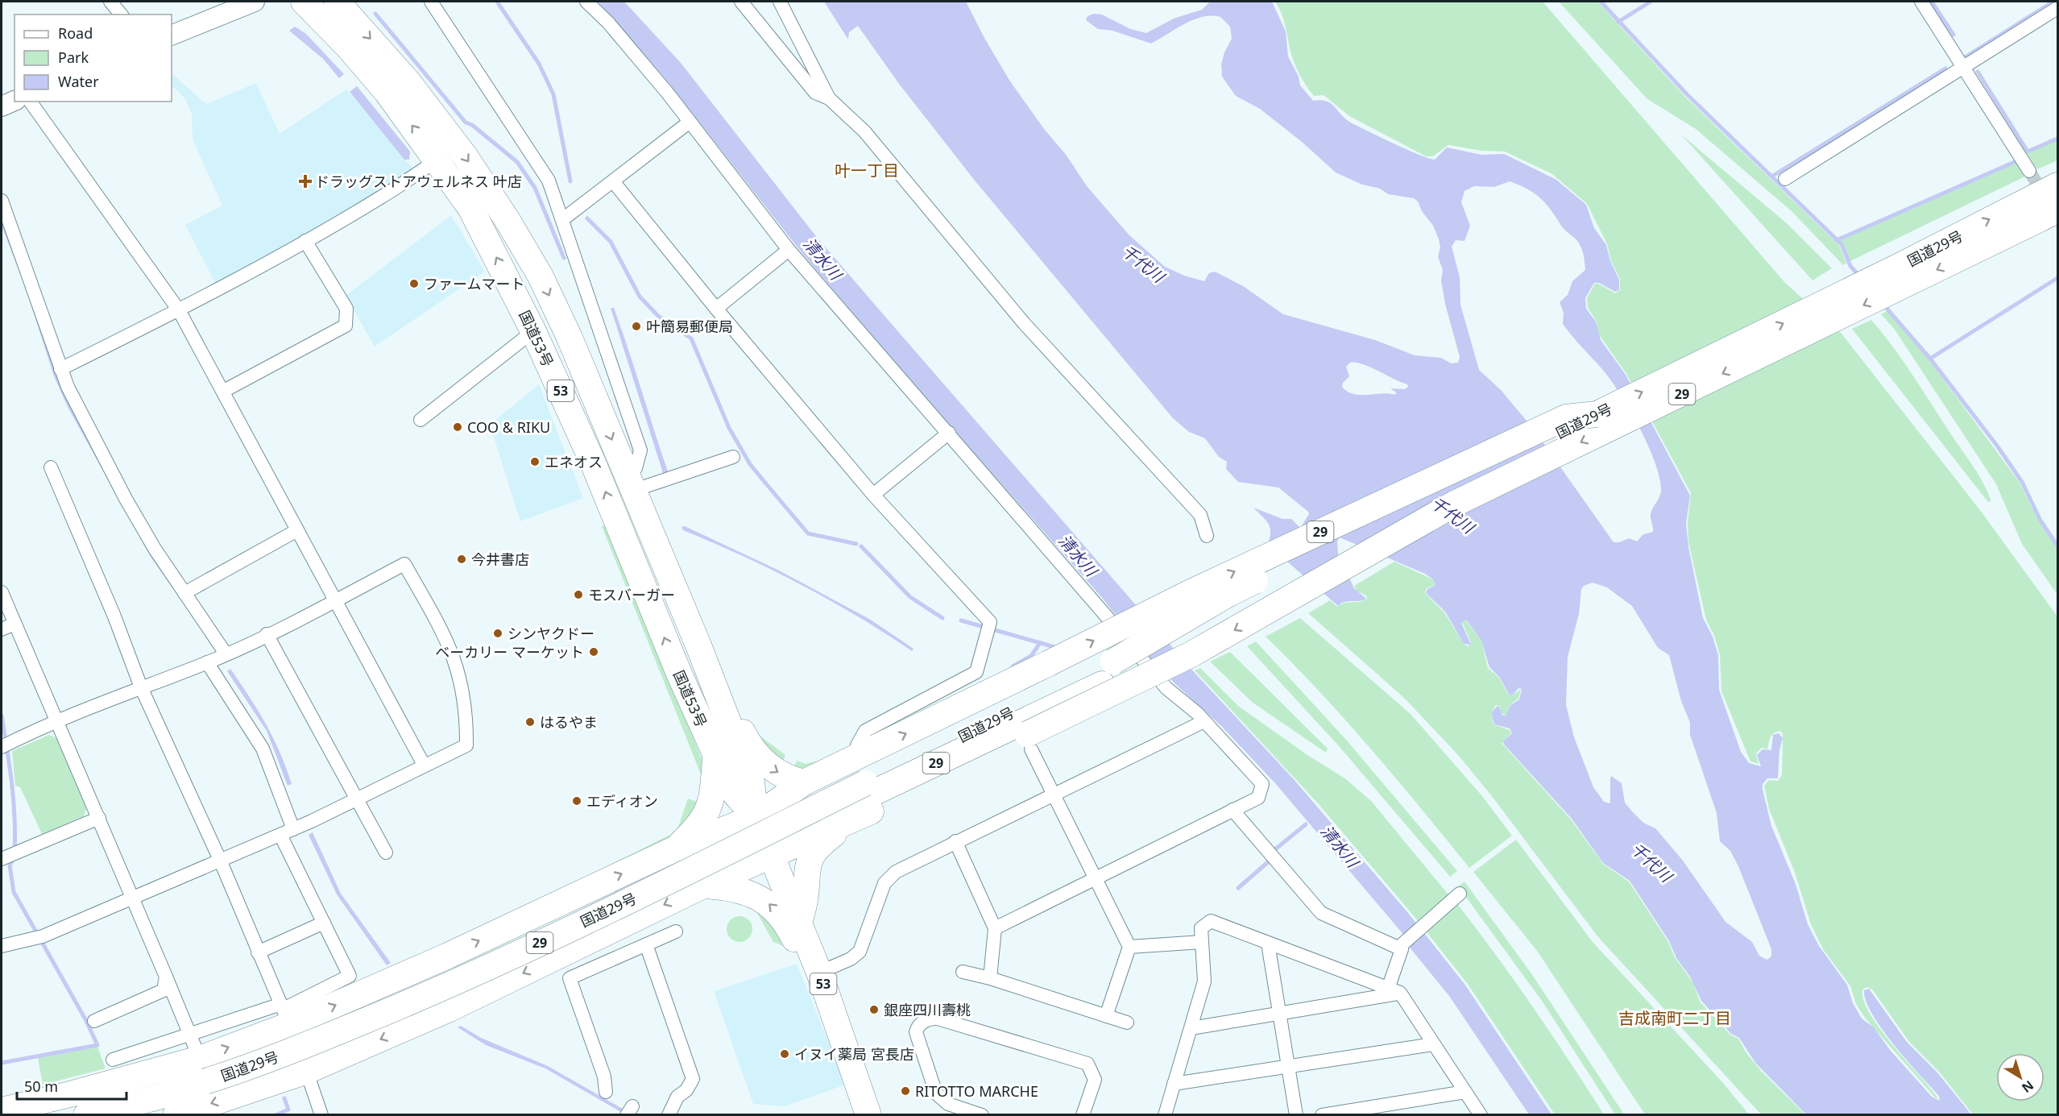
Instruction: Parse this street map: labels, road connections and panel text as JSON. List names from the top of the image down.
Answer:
{
  "streets": {
    "highway": [
      "国道29号",
      "国道53号",
      "53",
      "29"
    ]
  },
  "crossings": [
    ["国道29号", "29"],
    ["国道53号", "29"]
  ],
  "districts": ["叶一丁目", "吉成南町二丁目"],
  "water": ["清水川", "千代川"],
  "places": {
    "health": ["ドラッグストアウェルネス 叶店"],
    "other": [
      "ファームマート",
      "叶簡易郵便局",
      "COO & RIKU",
      "エネオス",
      "今井書店",
      "モスバーガー",
      "シンヤクドー",
      "ベーカリー マーケット",
      "はるやま",
      "エディオン",
      "銀座四川壽桃",
      "イヌイ薬局 宮長店",
      "RITOTTO MARCHE"
    ]
  },
  "legend": ["Road", "Park", "Water"],
  "scale_bar": "50 m",
  "north": "bottom right"
}
